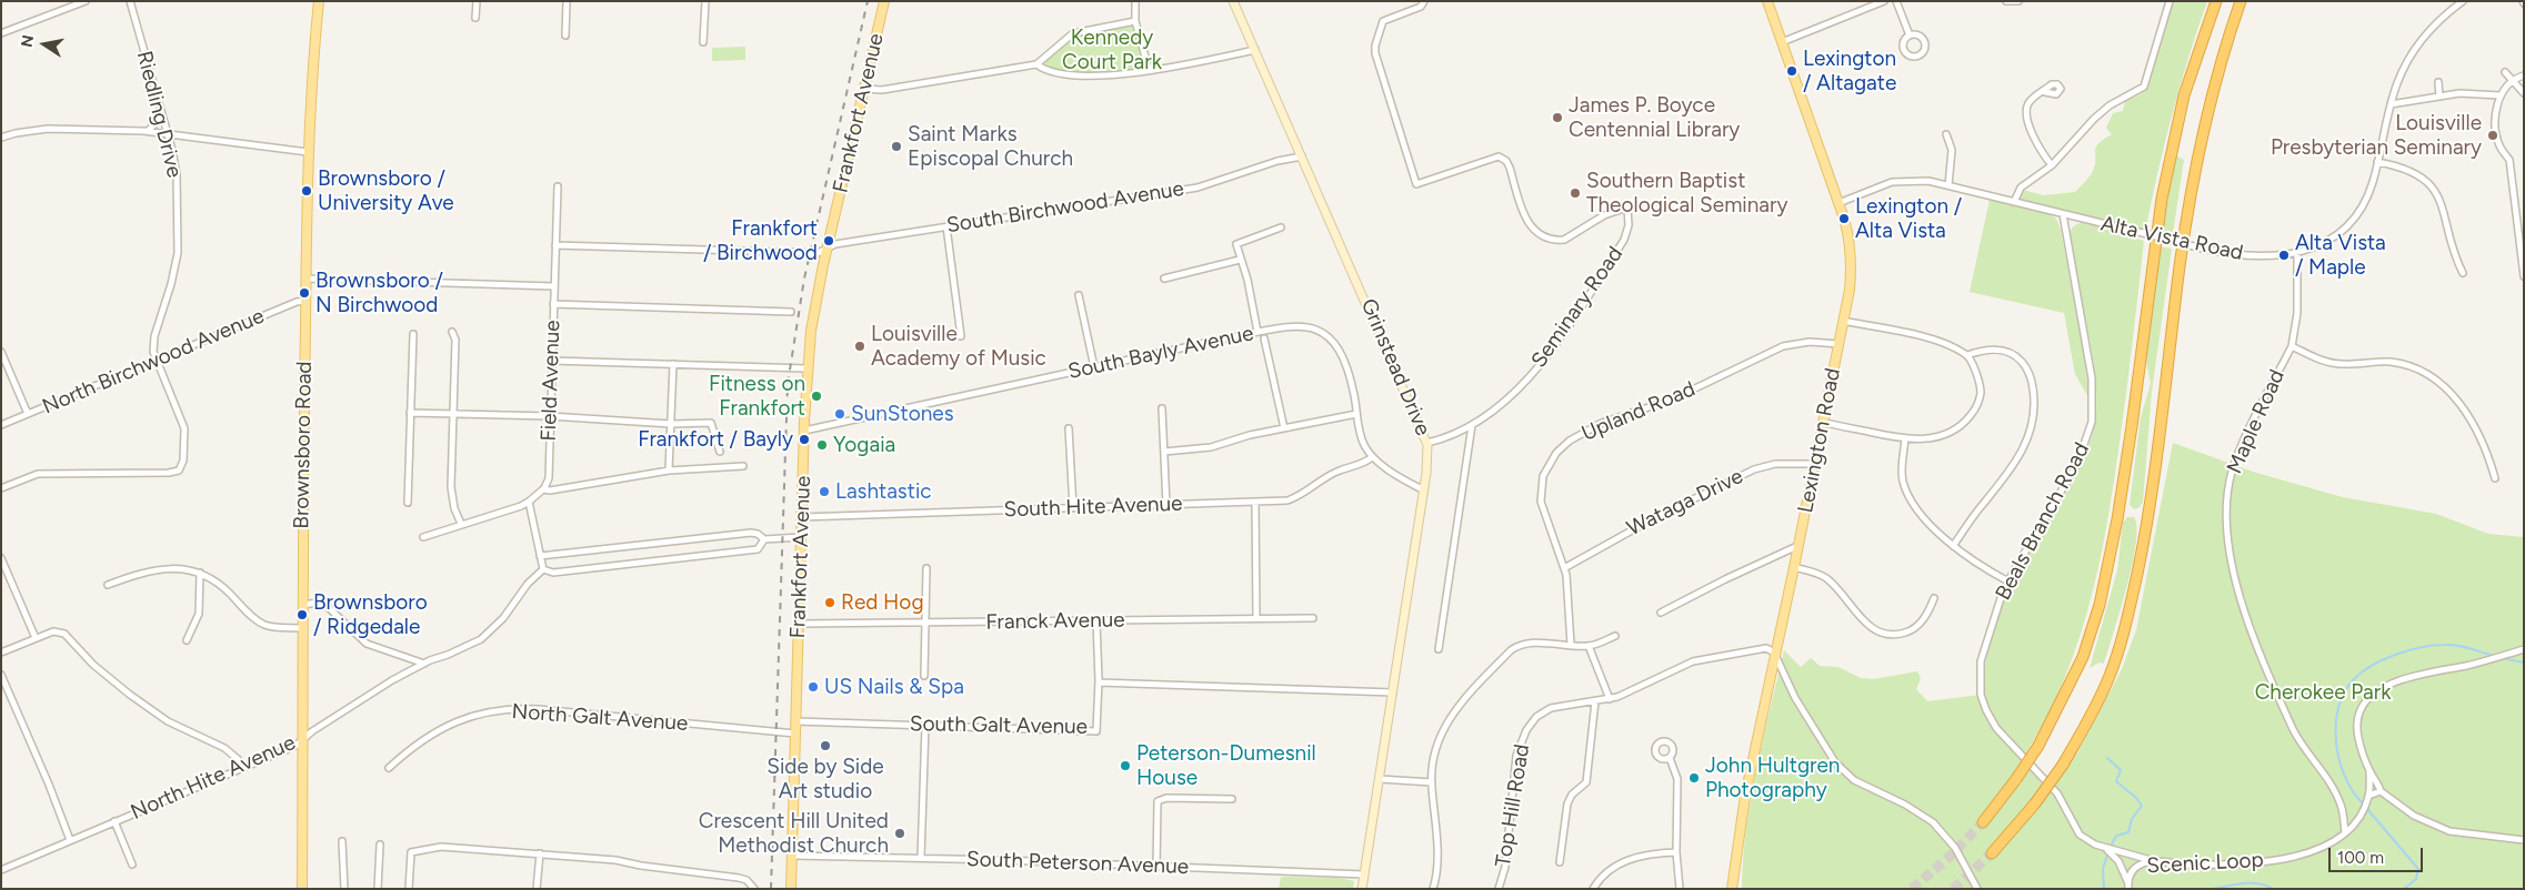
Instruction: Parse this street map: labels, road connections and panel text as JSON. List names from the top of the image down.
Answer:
{
  "streets": {
    "main road": ["Frankfort Avenue", "Lexington Road", "Brownsboro Road"],
    "street": [
      "Riedling Drive",
      "South Birchwood Avenue",
      "Alta Vista Road",
      "Seminary Road",
      "South Bayly Avenue",
      "North Birchwood Avenue",
      "Grinstead Drive",
      "Field Avenue",
      "Upland Road",
      "Maple Road",
      "Wataga Drive",
      "South Hite Avenue",
      "Beals Branch Road",
      "Franck Avenue",
      "North Galt Avenue",
      "South Galt Avenue",
      "North Hite Avenue",
      "Top Hill Road",
      "South Peterson Avenue",
      "Scenic Loop"
    ]
  },
  "crossings": [
    ["Frankfort Avenue", "South Birchwood Avenue"],
    ["Frankfort Avenue", "South Bayly Avenue"],
    ["Frankfort Avenue", "South Hite Avenue"],
    ["Frankfort Avenue", "Franck Avenue"],
    ["Frankfort Avenue", "North Galt Avenue"],
    ["Frankfort Avenue", "South Galt Avenue"],
    ["Frankfort Avenue", "South Peterson Avenue"],
    ["Riedling Drive", "North Birchwood Avenue"],
    ["South Birchwood Avenue", "Grinstead Drive"],
    ["Alta Vista Road", "Maple Road"],
    ["Alta Vista Road", "Lexington Road"],
    ["Alta Vista Road", "Beals Branch Road"],
    ["Seminary Road", "Grinstead Drive"],
    ["South Bayly Avenue", "South Hite Avenue"],
    ["North Birchwood Avenue", "Brownsboro Road"],
    ["Grinstead Drive", "South Peterson Avenue"],
    ["Upland Road", "Lexington Road"],
    ["Upland Road", "Wataga Drive"],
    ["Maple Road", "Scenic Loop"],
    ["Lexington Road", "Wataga Drive"],
    ["Lexington Road", "Top Hill Road"],
    ["Brownsboro Road", "North Hite Avenue"],
    ["Beals Branch Road", "Scenic Loop"]
  ],
  "parks": ["Kennedy Court Park", "Cherokee Park"],
  "places": [
    "Lexington / Altagate",
    "James P. Boyce Centennial Library",
    "Louisville Presbyterian Seminary",
    "Saint Marks Episcopal Church",
    "Brownsboro / University Ave",
    "Southern Baptist Theological Seminary",
    "Lexington / Alta Vista",
    "Frankfort / Birchwood",
    "Alta Vista / Maple",
    "Brownsboro / N Birchwood",
    "Louisville Academy of Music",
    "Fitness on Frankfort",
    "SunStones",
    "Frankfort / Bayly",
    "Yogaia",
    "Lashtastic",
    "Red Hog",
    "Brownsboro / Ridgedale",
    "US Nails & Spa",
    "Side by Side Art studio",
    "Peterson-Dumesnil House",
    "John Hultgren Photography",
    "Crescent Hill United Methodist Church"
  ],
  "scale_bar": "100 m",
  "north": "left"
}
